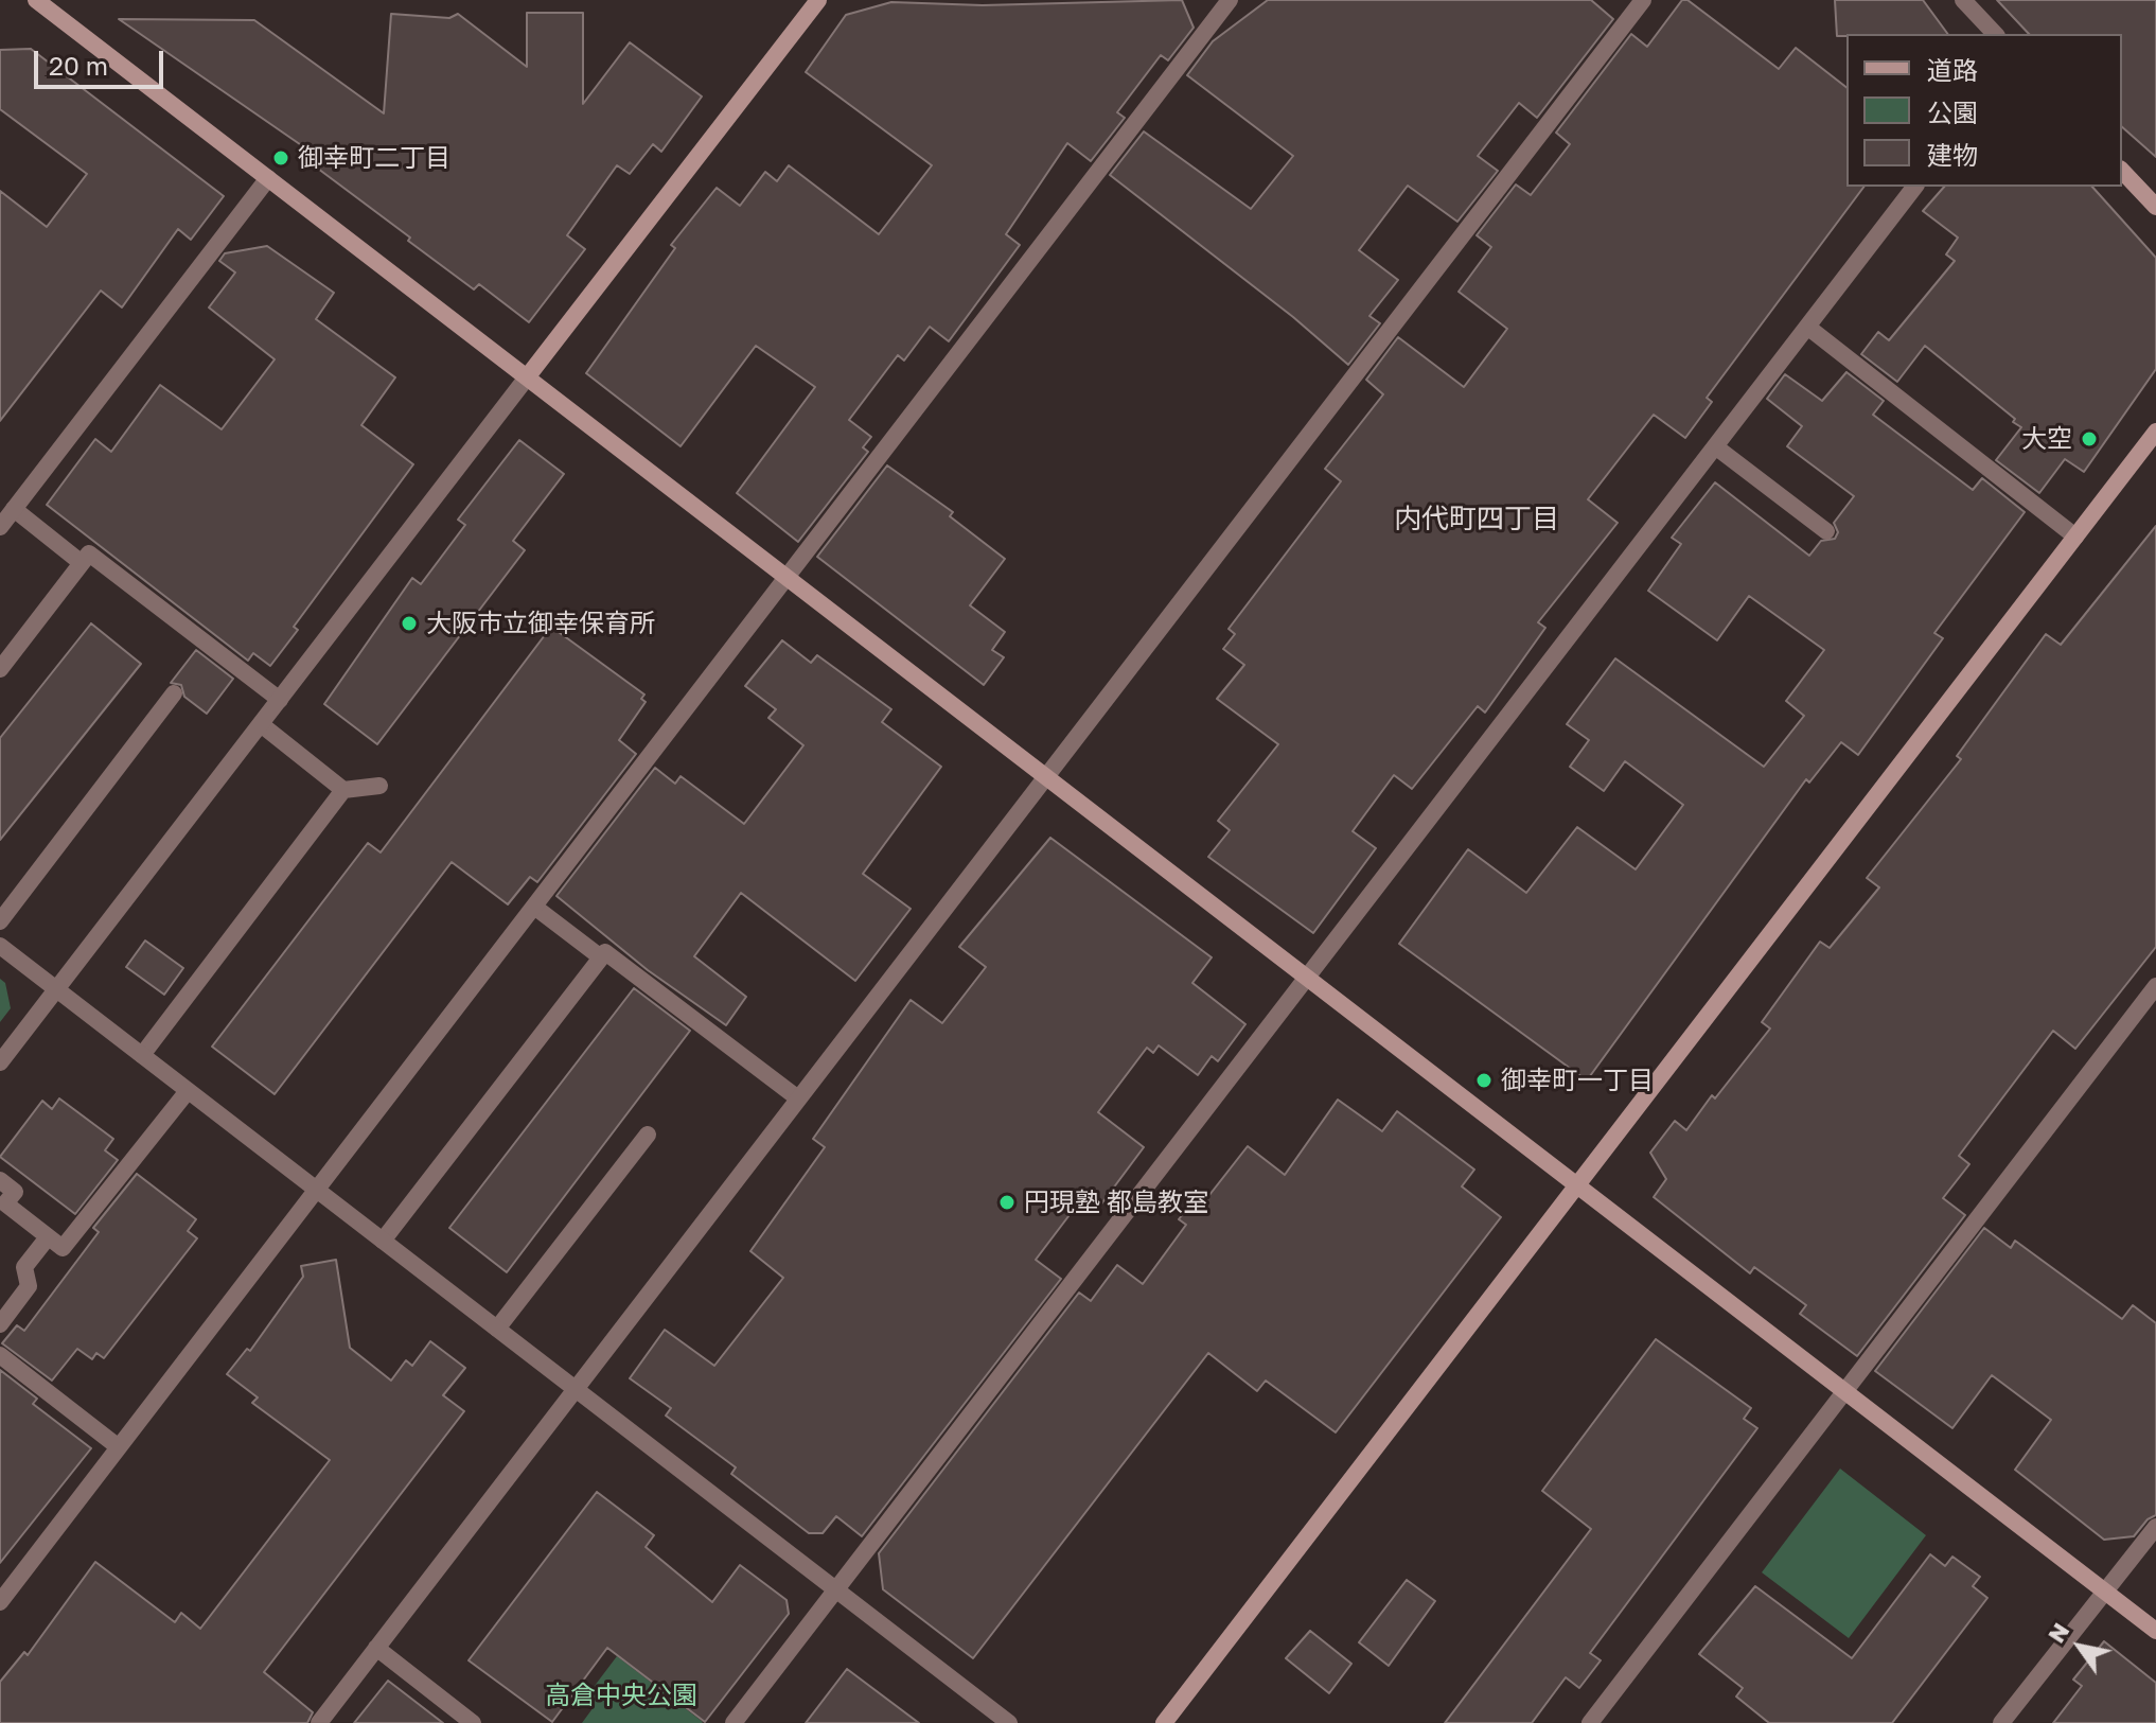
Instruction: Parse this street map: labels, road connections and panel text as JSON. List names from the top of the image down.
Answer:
{
  "districts": ["内代町四丁目"],
  "parks": ["高倉中央公園"],
  "places": [
    "御幸町二丁目",
    "大空",
    "大阪市立御幸保育所",
    "御幸町一丁目",
    "円現塾 都島教室"
  ],
  "legend": ["道路", "公園", "建物"],
  "scale_bar": "20 m",
  "north": "top left"
}
